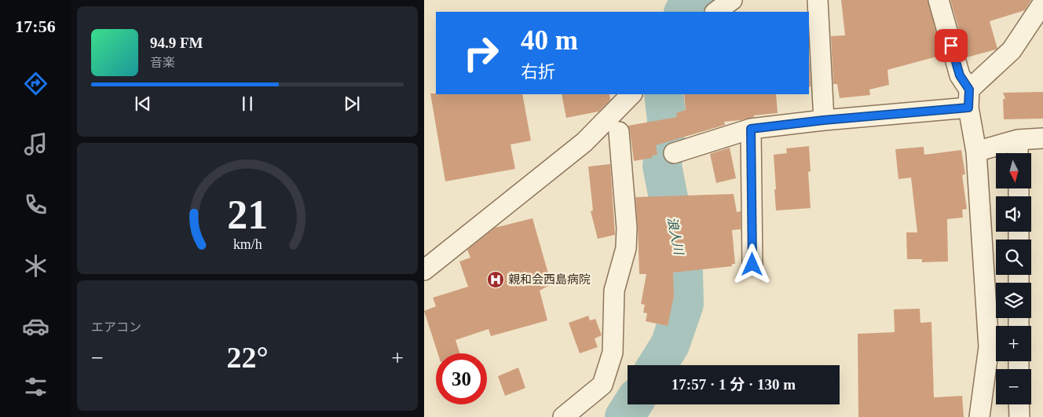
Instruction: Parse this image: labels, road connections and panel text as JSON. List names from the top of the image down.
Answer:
{
  "water": ["浪人川"],
  "places": {
    "hospital": ["親和会西島病院"]
  },
  "north": "bottom",
  "page": {
    "tabs": "17:56",
    "turn": ["40 m", "右折"],
    "song": ["94.9 FM", "音楽"],
    "map_buttons": ["+", "−"],
    "tile": "エアコン",
    "heat": ["−", "22°", "+"],
    "limit": "30",
    "trip": "17:57 · 1 分 · 130 m",
    "gauge": ["21", "km/h"]
  }
}
